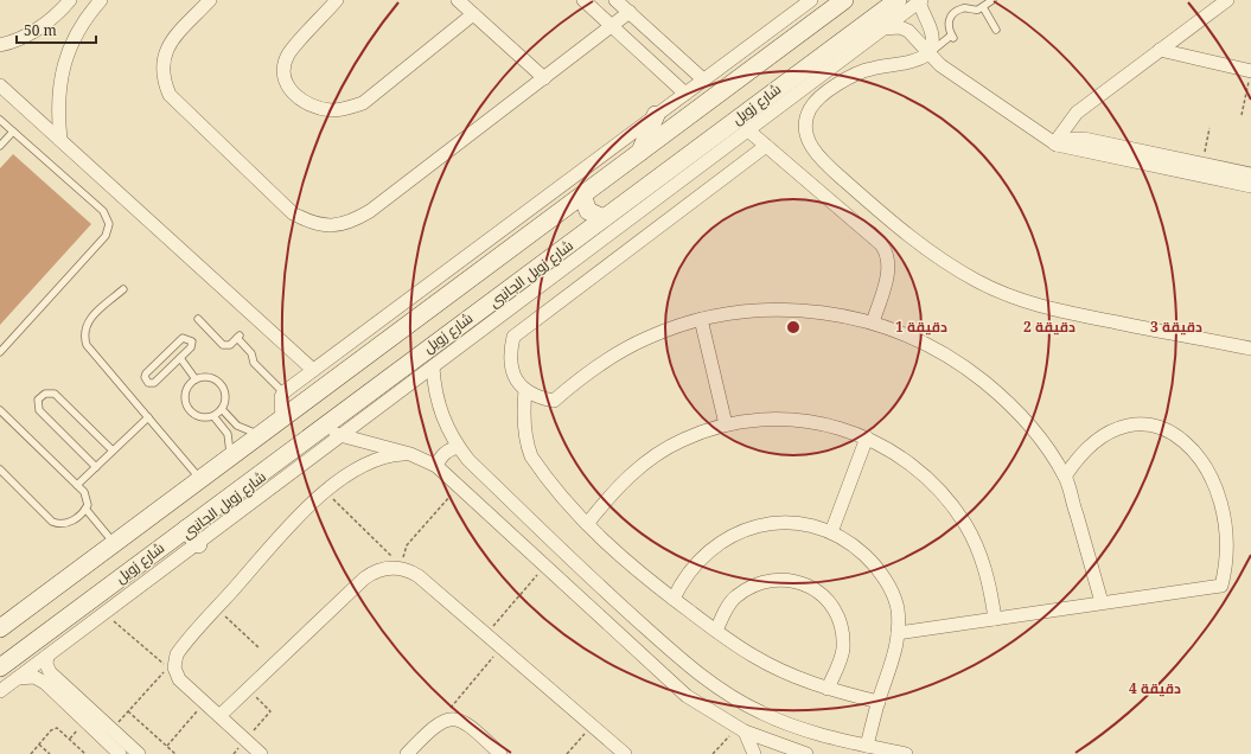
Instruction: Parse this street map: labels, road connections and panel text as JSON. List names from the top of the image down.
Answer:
{
  "streets": {
    "main road": ["شارع زويل"],
    "street": ["شارع زويل الجانبى"]
  },
  "crossings": [
    ["شارع زويل", "شارع زويل الجانبى"]
  ],
  "scale_bar": "50 m",
  "rings": [
    "1 دقيقة",
    "2 دقيقة",
    "3 دقيقة",
    "4 دقيقة"
  ]
}
